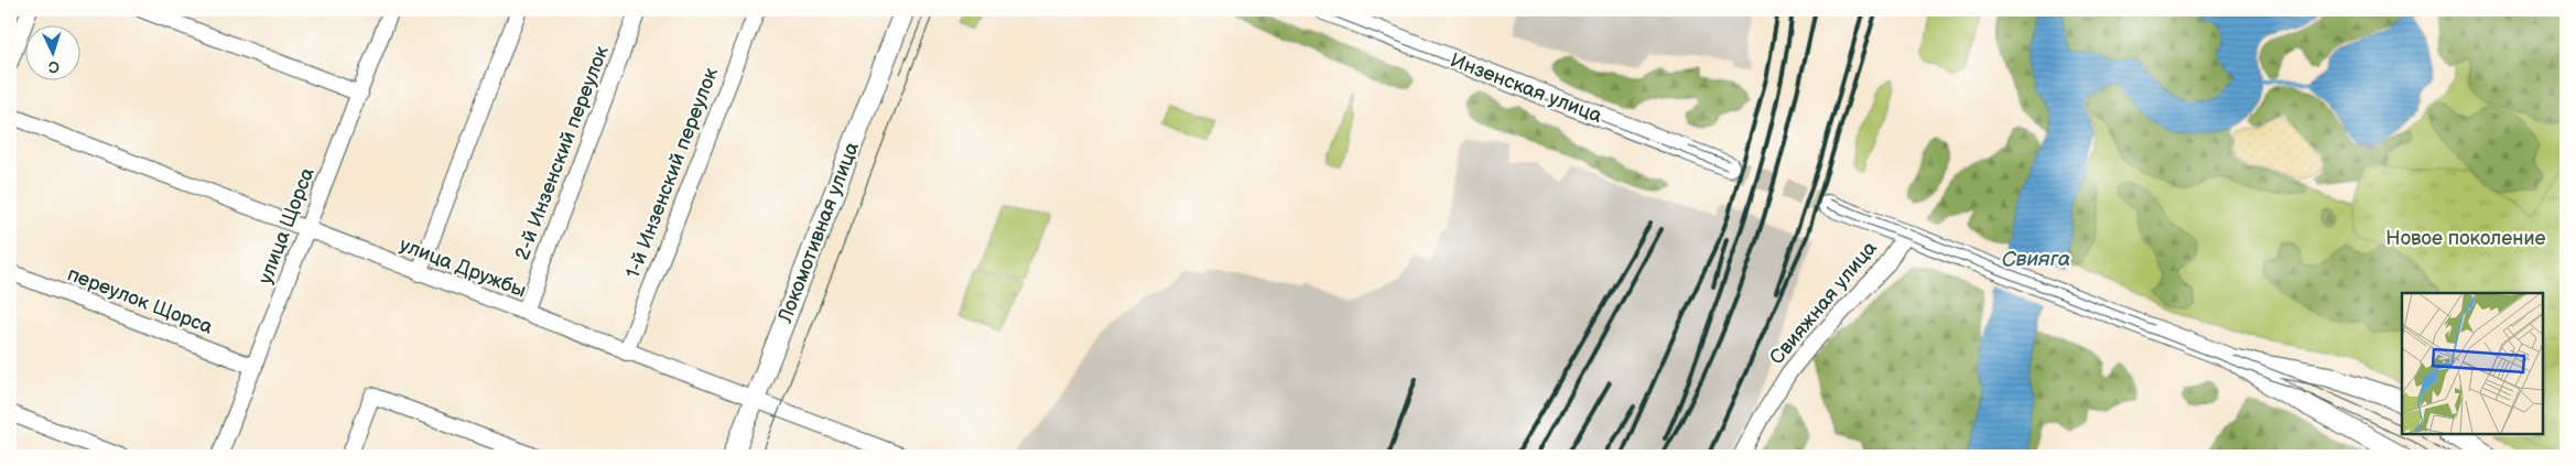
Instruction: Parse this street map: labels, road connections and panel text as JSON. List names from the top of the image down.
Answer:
{
  "streets": {
    "main road": ["Инзенская улица", "Локомотивная улица"],
    "street": [
      "2-й Инзенский переулок",
      "1-й Инзенский переулок",
      "улица Щорса",
      "улица Дружбы",
      "переулок Щорса",
      "Свияжная улица"
    ]
  },
  "crossings": [
    ["2-й Инзенский переулок", "улица Дружбы"],
    ["1-й Инзенский переулок", "улица Дружбы"],
    ["улица Щорса", "улица Дружбы"],
    ["улица Щорса", "переулок Щорса"],
    ["Локомотивная улица", "улица Дружбы"]
  ],
  "water": ["Свияга"],
  "parks": ["Новое поколение"],
  "north": "bottom"
}
